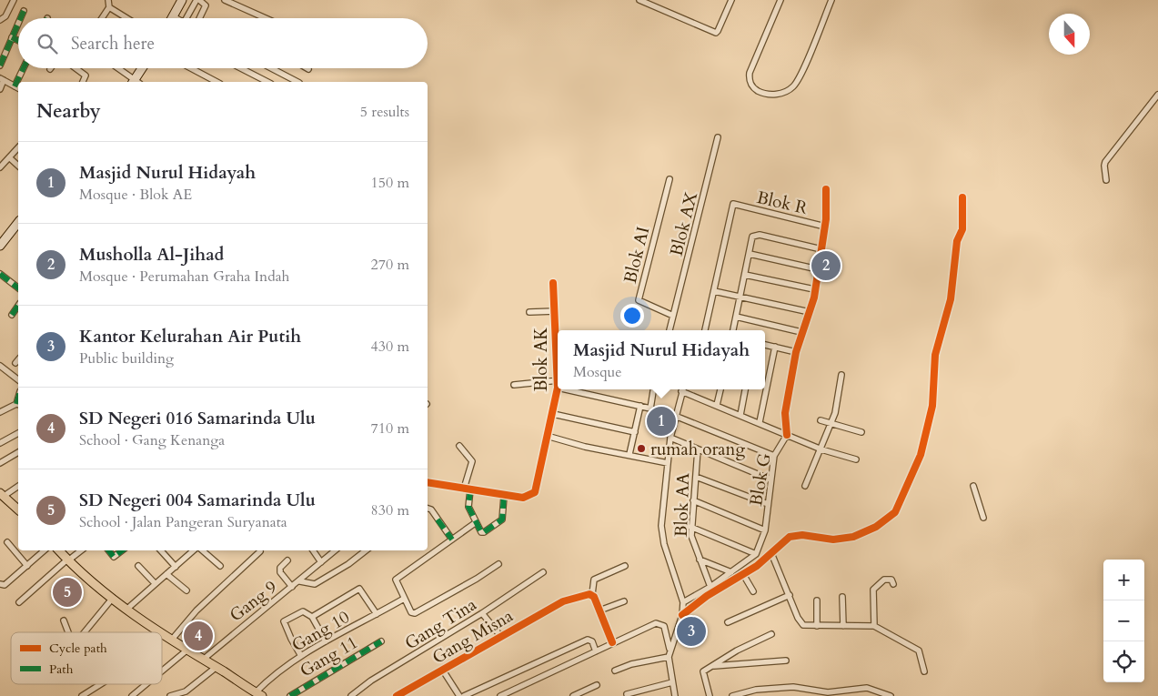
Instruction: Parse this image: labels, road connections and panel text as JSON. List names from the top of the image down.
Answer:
{
  "streets": {
    "street": [
      "Blok R",
      "Blok AX",
      "Blok AI",
      "Blok AK",
      "Blok G",
      "Blok AA",
      "Gang 9",
      "Gang Tina",
      "Gang 10",
      "Gang Misna",
      "Gang 11"
    ]
  },
  "crossings": [
    ["Blok AX", "Blok AI"]
  ],
  "places": ["rumah orang"],
  "legend": ["Cycle path", "Path"],
  "north": "bottom",
  "page": {
    "search": "Search here",
    "heading": ["Nearby", "5 results"],
    "list": [
      {
        "mark": "1",
        "name": "Masjid Nurul Hidayah",
        "note": "Mosque · Blok AE",
        "value": "150 m"
      },
      {
        "mark": "2",
        "name": "Musholla Al-Jihad",
        "note": "Mosque · Perumahan Graha Indah",
        "value": "270 m"
      },
      {
        "mark": "3",
        "name": "Kantor Kelurahan Air Putih",
        "note": "Public building",
        "value": "430 m"
      },
      {
        "mark": "4",
        "name": "SD Negeri 016 Samarinda Ulu",
        "note": "School · Gang Kenanga",
        "value": "710 m"
      },
      {
        "mark": "5",
        "name": "SD Negeri 004 Samarinda Ulu",
        "note": "School · Jalan Pangeran Suryanata",
        "value": "830 m"
      }
    ],
    "pins": [
      "2",
      "1",
      "5",
      "3",
      "4"
    ],
    "popup": ["Masjid Nurul Hidayah", "Mosque"],
    "map_buttons": ["+", "−"]
  }
}
